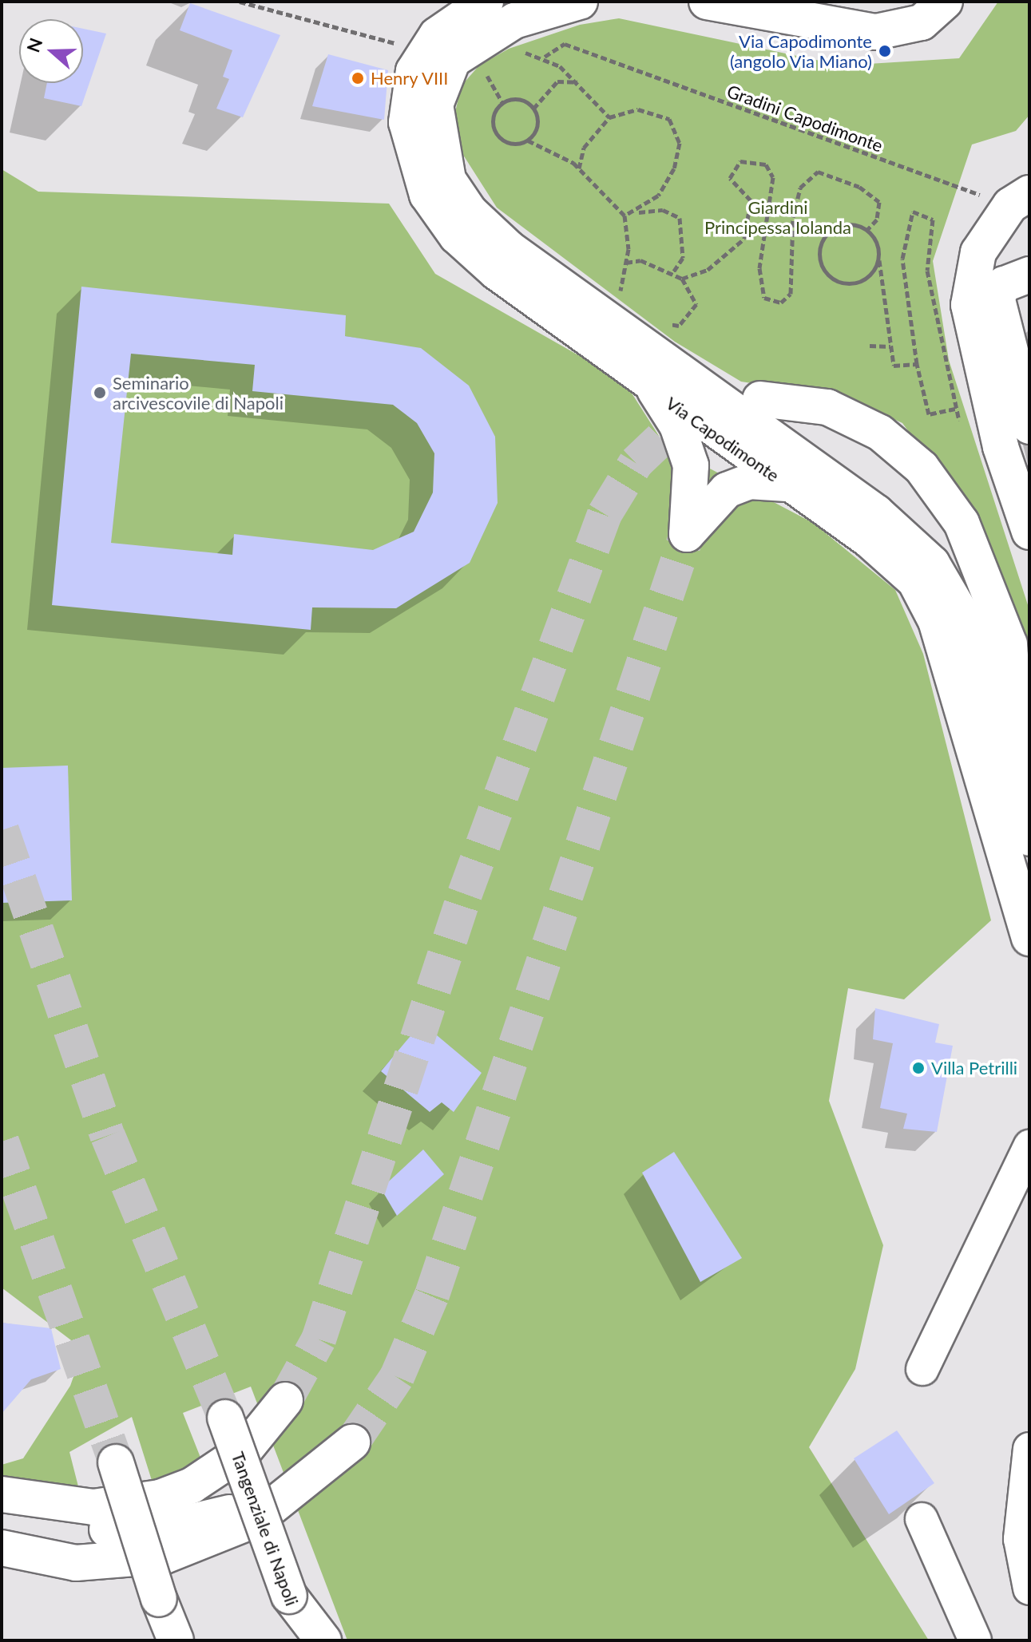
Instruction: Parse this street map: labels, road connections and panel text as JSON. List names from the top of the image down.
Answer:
{
  "streets": {
    "main road": ["Via Capodimonte", "Tangenziale di Napoli"],
    "path": ["Gradini Capodimonte"]
  },
  "parks": ["Giardini Principessa Iolanda"],
  "places": [
    "Via Capodimonte (angolo Via Miano)",
    "Henry VIII",
    "Seminario arcivescovile di Napoli",
    "Villa Petrilli"
  ],
  "north": "left"
}
